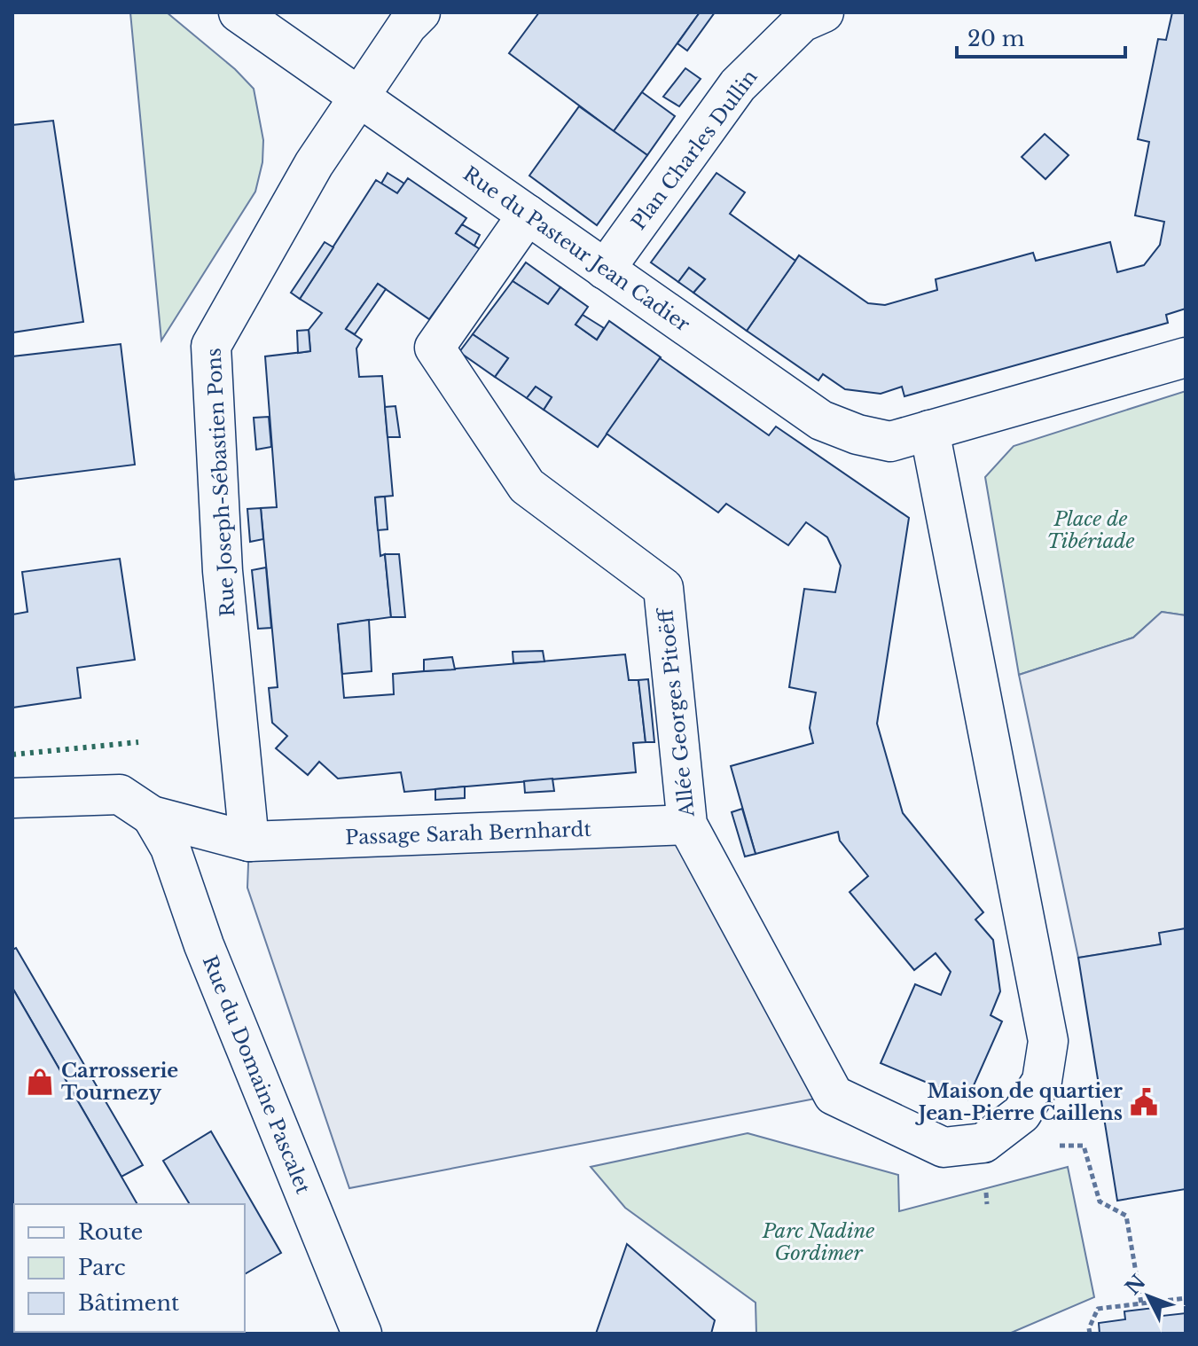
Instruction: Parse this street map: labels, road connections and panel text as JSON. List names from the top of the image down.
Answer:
{
  "streets": {
    "street": [
      "Plan Charles Dullin",
      "Rue du Pasteur Jean Cadier",
      "Rue Joseph-Sébastien Pons",
      "Allée Georges Pitoëff",
      "Passage Sarah Bernhardt",
      "Rue du Domaine Pascalet"
    ]
  },
  "crossings": [
    ["Plan Charles Dullin", "Rue du Pasteur Jean Cadier"],
    ["Rue du Pasteur Jean Cadier", "Rue Joseph-Sébastien Pons"],
    ["Rue du Pasteur Jean Cadier", "Allée Georges Pitoëff"],
    ["Rue Joseph-Sébastien Pons", "Passage Sarah Bernhardt"],
    ["Allée Georges Pitoëff", "Passage Sarah Bernhardt"],
    ["Passage Sarah Bernhardt", "Rue du Domaine Pascalet"]
  ],
  "parks": ["Place de Tibériade", "Parc Nadine Gordimer"],
  "places": {
    "shop": ["Carrosserie Tournezy"],
    "public building": ["Maison de quartier Jean-Pierre Caillens"]
  },
  "legend": ["Route", "Parc", "Bâtiment"],
  "scale_bar": "20 m",
  "north": "top left"
}
